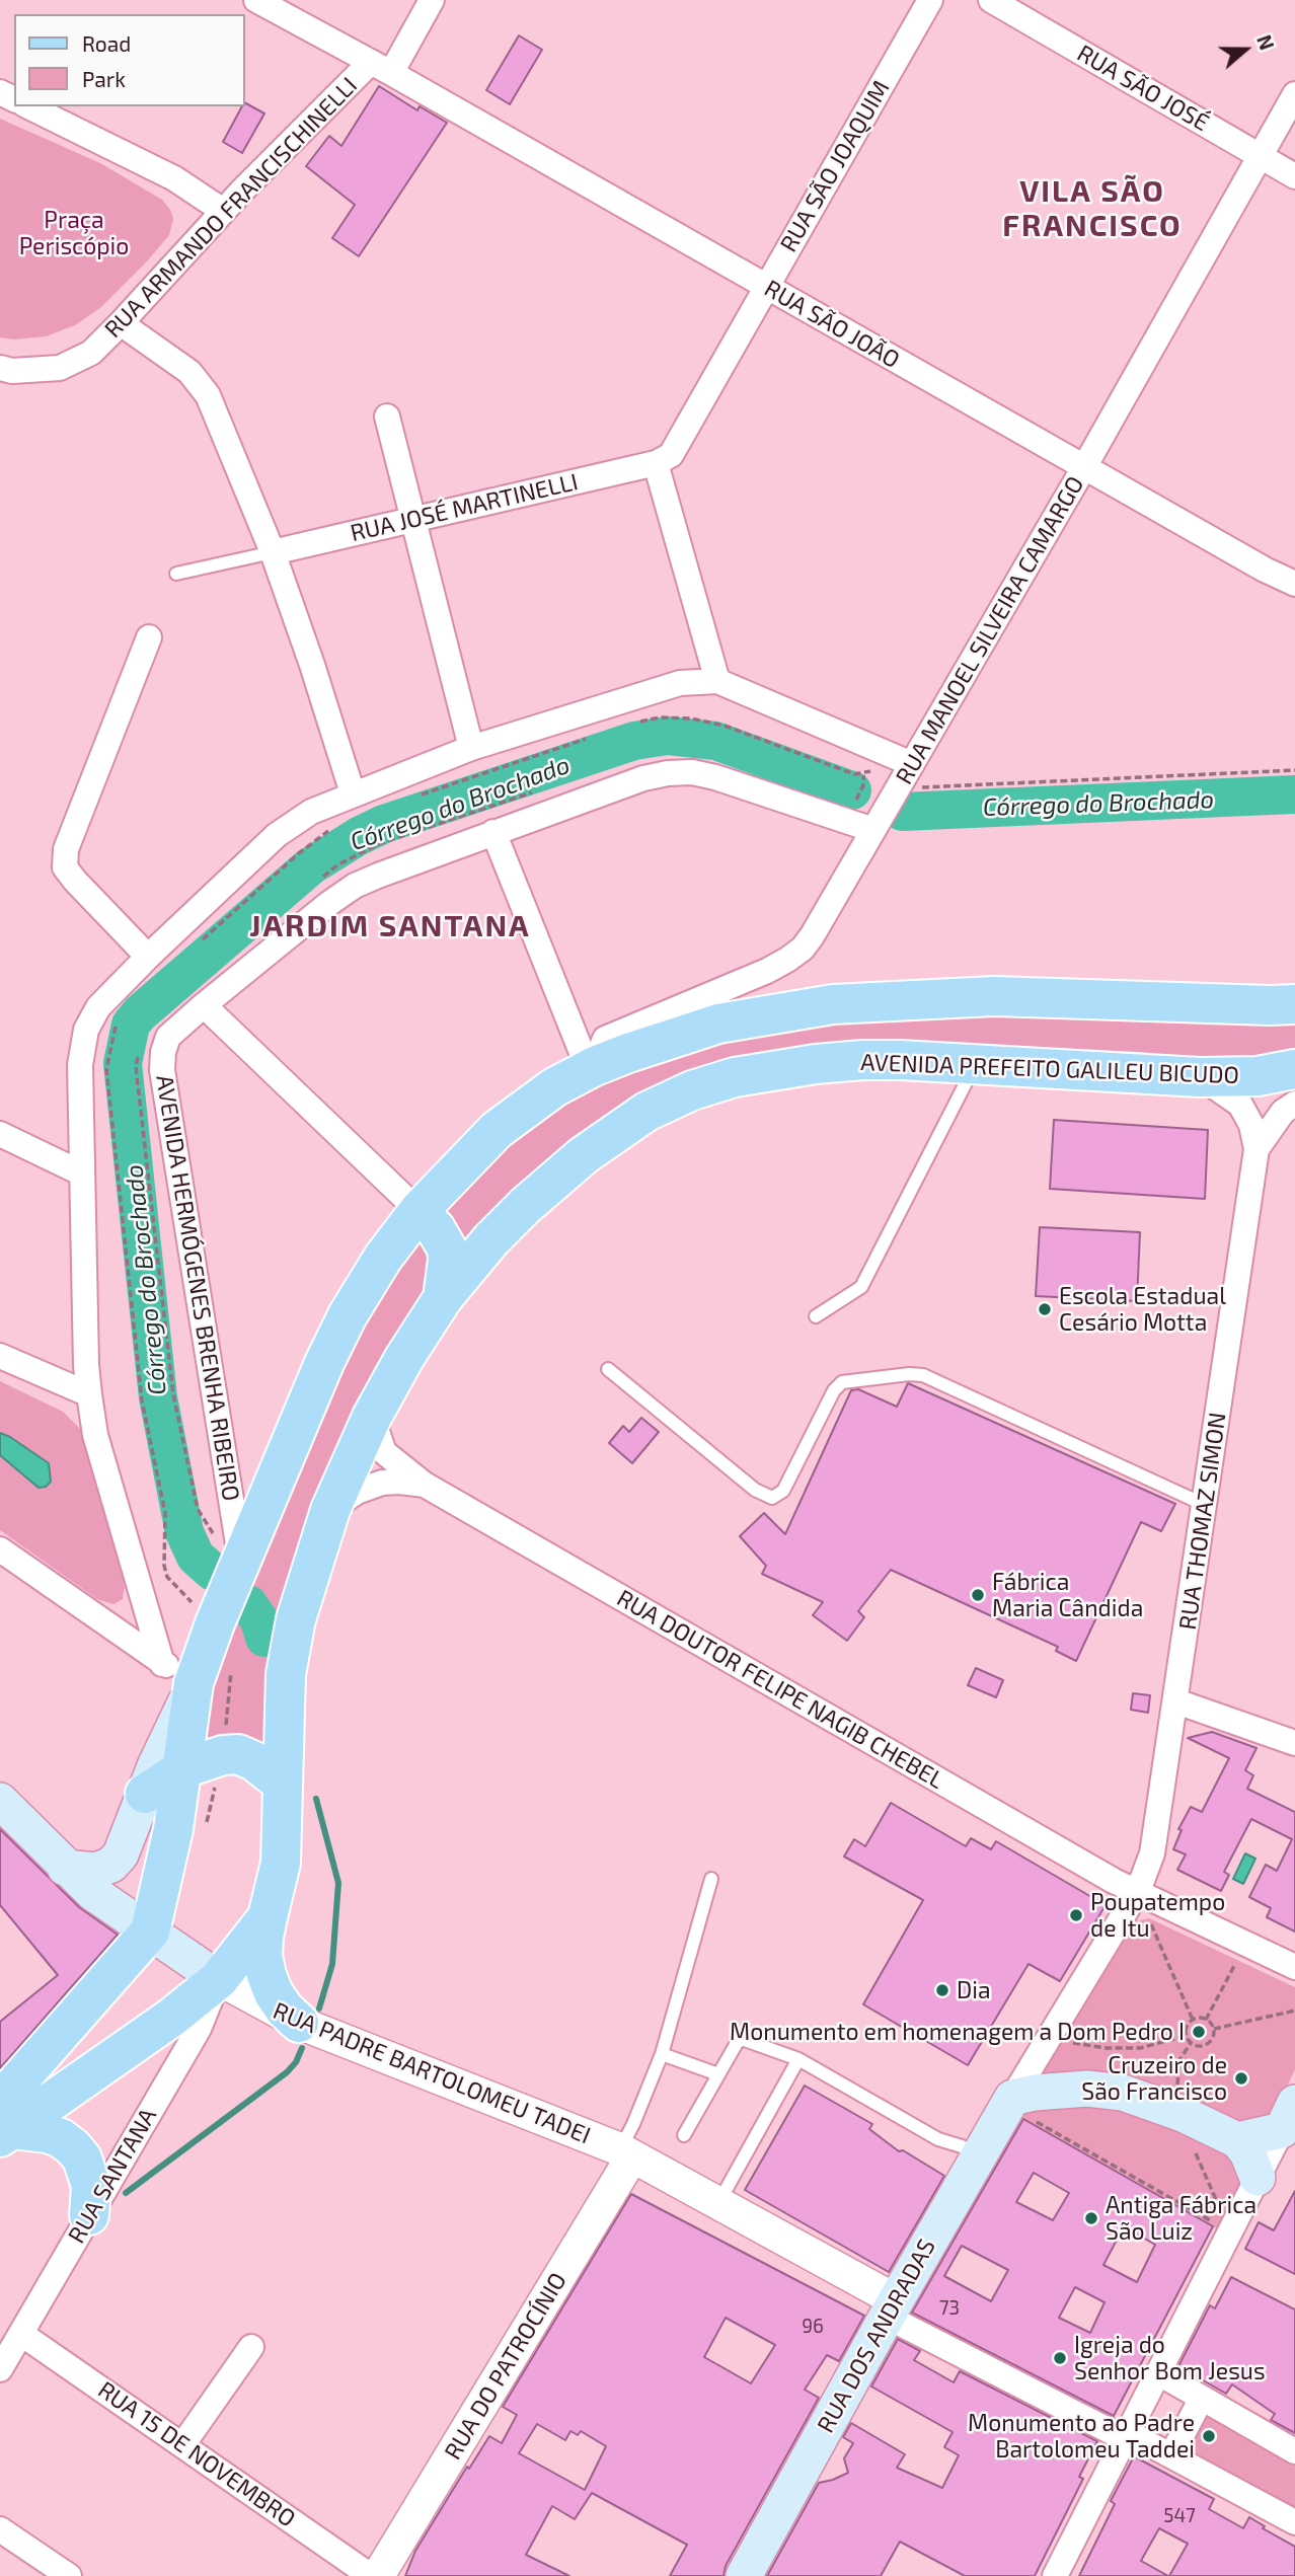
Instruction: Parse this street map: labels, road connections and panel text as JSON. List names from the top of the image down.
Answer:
{
  "streets": {
    "main road": ["AVENIDA PREFEITO GALILEU BICUDO", "RUA PADRE BARTOLOMEU TADEI", "RUA DOS ANDRADAS"],
    "street": [
      "RUA SÃO JOSÉ",
      "RUA SÃO JOAQUIM",
      "RUA ARMANDO FRANCISCHINELLI",
      "RUA SÃO JOÃO",
      "RUA JOSÉ MARTINELLI",
      "RUA MANOEL SILVEIRA CAMARGO",
      "AVENIDA HERMÓGENES BRENHA RIBEIRO",
      "RUA THOMAZ SIMON",
      "RUA DOUTOR FELIPE NAGIB CHEBEL",
      "RUA SANTANA",
      "RUA DO PATROCÍNIO",
      "RUA 15 DE NOVEMBRO"
    ]
  },
  "crossings": [
    ["RUA SÃO JOSÉ", "RUA MANOEL SILVEIRA CAMARGO"],
    ["RUA SÃO JOAQUIM", "RUA SÃO JOÃO"],
    ["RUA SÃO JOAQUIM", "RUA JOSÉ MARTINELLI"],
    ["RUA ARMANDO FRANCISCHINELLI", "RUA SÃO JOÃO"],
    ["RUA SÃO JOÃO", "RUA MANOEL SILVEIRA CAMARGO"],
    ["RUA MANOEL SILVEIRA CAMARGO", "AVENIDA HERMÓGENES BRENHA RIBEIRO"],
    ["AVENIDA PREFEITO GALILEU BICUDO", "RUA THOMAZ SIMON"],
    ["AVENIDA PREFEITO GALILEU BICUDO", "RUA DOUTOR FELIPE NAGIB CHEBEL"],
    ["AVENIDA PREFEITO GALILEU BICUDO", "RUA PADRE BARTOLOMEU TADEI"],
    ["AVENIDA PREFEITO GALILEU BICUDO", "RUA SANTANA"],
    ["RUA THOMAZ SIMON", "RUA DOUTOR FELIPE NAGIB CHEBEL"],
    ["RUA THOMAZ SIMON", "RUA DOS ANDRADAS"],
    ["RUA PADRE BARTOLOMEU TADEI", "RUA SANTANA"],
    ["RUA PADRE BARTOLOMEU TADEI", "RUA DOS ANDRADAS"],
    ["RUA PADRE BARTOLOMEU TADEI", "RUA DO PATROCÍNIO"],
    ["RUA SANTANA", "RUA 15 DE NOVEMBRO"]
  ],
  "districts": ["VILA SÃO FRANCISCO", "JARDIM SANTANA"],
  "water": ["Córrego do Brochado"],
  "parks": ["Praça Periscópio"],
  "places": [
    "Escola Estadual Cesário Motta",
    "Fábrica Maria Cândida",
    "Poupatempo de Itu",
    "Dia",
    "Monumento em homenagem a Dom Pedro I",
    "Cruzeiro de São Francisco",
    "Antiga Fábrica São Luiz",
    "Igreja do Senhor Bom Jesus",
    "Monumento ao Padre Bartolomeu Taddei"
  ],
  "house_numbers": ["73", "96", "547"],
  "legend": ["Road", "Park"],
  "north": "right"
}
